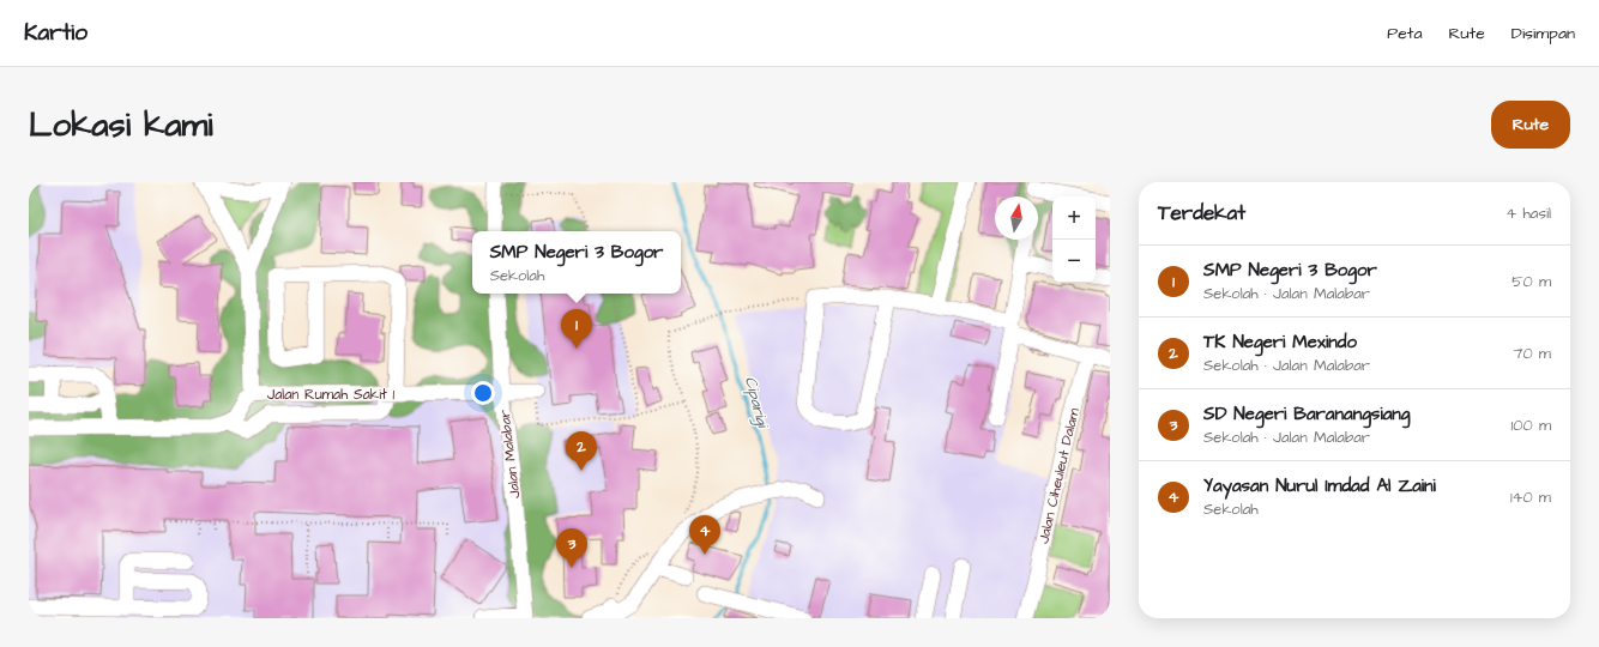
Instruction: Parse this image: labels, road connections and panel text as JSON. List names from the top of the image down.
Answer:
{
  "streets": {
    "street": ["Jalan Rumah Sakit 1", "Jalan Malabar", "Jalan Ciheuleut Dalam"]
  },
  "crossings": [
    ["Jalan Rumah Sakit 1", "Jalan Malabar"]
  ],
  "water": ["Ciparigi"],
  "north": "top",
  "page": {
    "header": "Kartio",
    "nav": ["Peta", "Rute", "Disimpan"],
    "buttons": "Rute",
    "title": "Lokasi kami",
    "heading": ["Terdekat", "4 hasil"],
    "map_buttons": ["+", "−"],
    "popup": ["SMP Negeri 3 Bogor", "Sekolah"],
    "list": [
      {
        "mark": "1",
        "name": "SMP Negeri 3 Bogor",
        "note": "Sekolah · Jalan Malabar",
        "value": "50 m"
      },
      {
        "mark": "2",
        "name": "TK Negeri Mexindo",
        "note": "Sekolah · Jalan Malabar",
        "value": "70 m"
      },
      {
        "mark": "3",
        "name": "SD Negeri Baranangsiang",
        "note": "Sekolah · Jalan Malabar",
        "value": "100 m"
      },
      {
        "mark": "4",
        "name": "Yayasan Nurul Imdad Al Zaini",
        "note": "Sekolah",
        "value": "140 m"
      }
    ],
    "pins": [
      "1",
      "2",
      "4",
      "3"
    ]
  }
}
